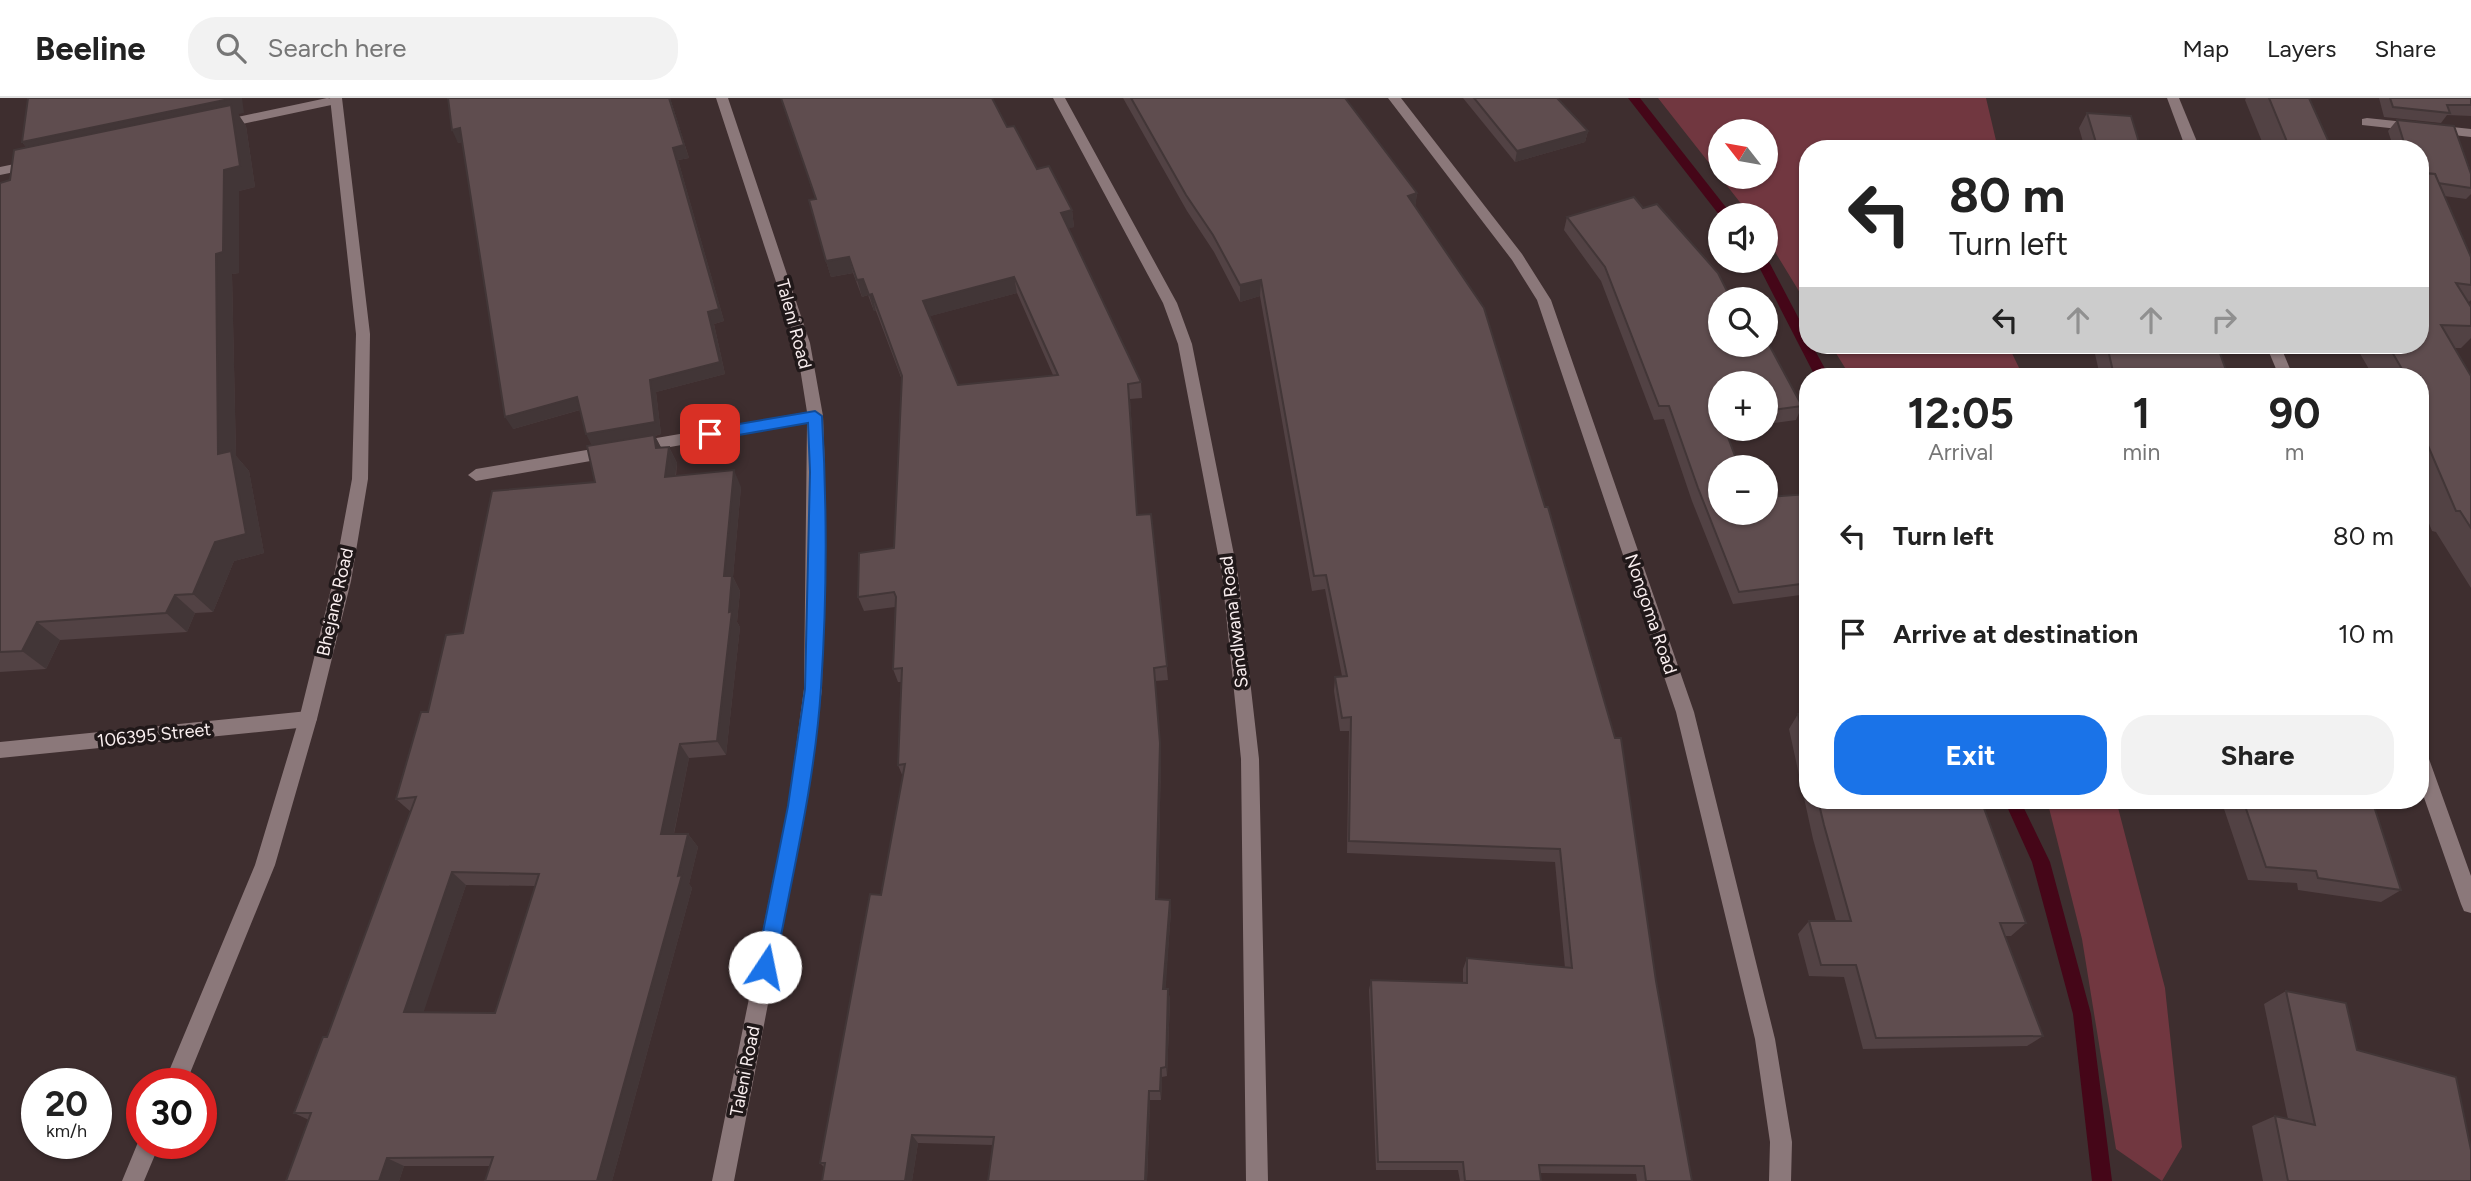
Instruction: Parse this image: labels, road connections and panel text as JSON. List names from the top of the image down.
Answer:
{
  "streets": {
    "street": [
      "Taleni Road",
      "Bhejane Road",
      "Nongoma Road",
      "Sandlwana Road",
      "106395 Street"
    ]
  },
  "crossings": [
    ["Bhejane Road", "106395 Street"]
  ],
  "north": "top left",
  "page": {
    "header": "Beeline",
    "search": "Search here",
    "nav": ["Map", "Layers", "Share"],
    "map_buttons": ["+", "−"],
    "turn": ["80 m", "Turn left"],
    "eta": [
      "12:05",
      "Arrival",
      "1",
      "min",
      "90",
      "m"
    ],
    "list": [
      {
        "name": "Turn left",
        "value": "80 m"
      },
      {
        "name": "Arrive at destination",
        "value": "10 m"
      }
    ],
    "buttons": ["Exit", "Share"],
    "speed": "20 km/h",
    "limit": "30"
  }
}
